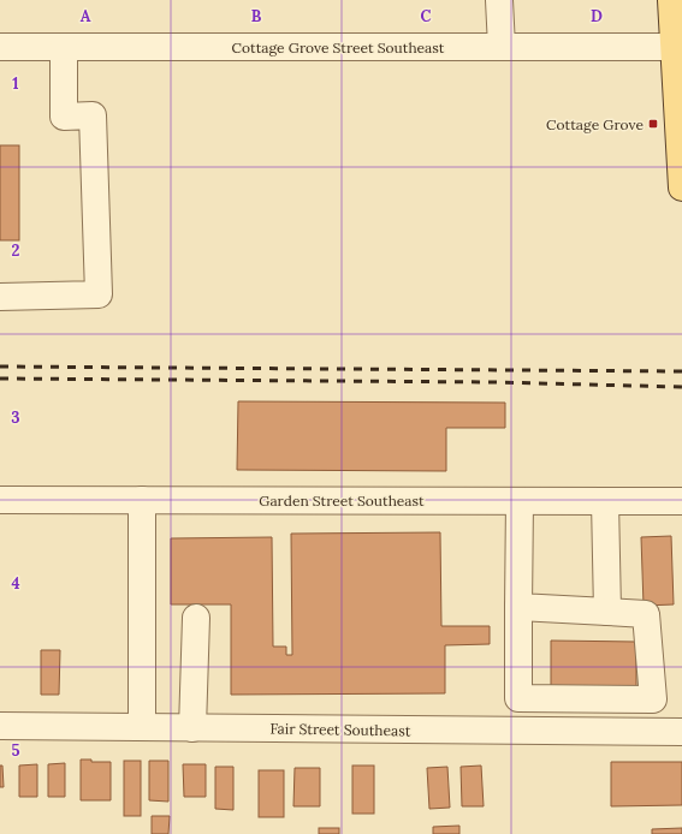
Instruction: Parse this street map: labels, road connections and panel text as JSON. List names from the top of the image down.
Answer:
{
  "streets": {
    "street": ["Cottage Grove Street Southeast", "Garden Street Southeast", "Fair Street Southeast"]
  },
  "places": {
    "transit": ["Cottage Grove"]
  },
  "grid": {
    "columns": [
      "A",
      "B",
      "C",
      "D"
    ],
    "rows": [
      "1",
      "2",
      "3",
      "4",
      "5"
    ]
  }
}
